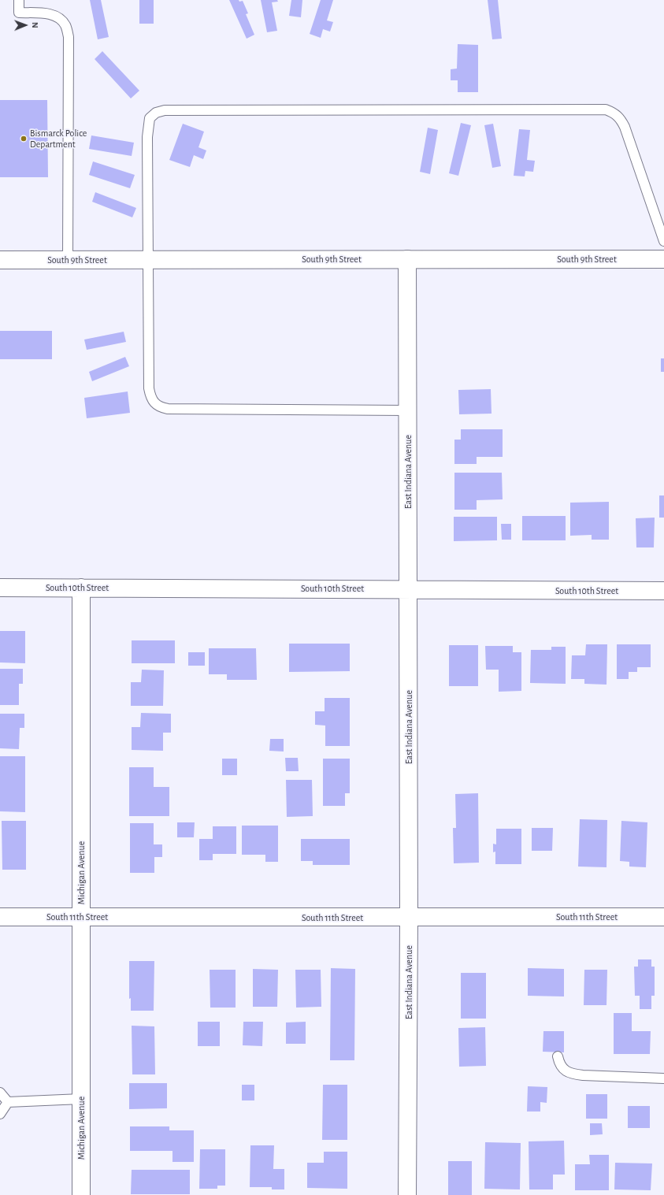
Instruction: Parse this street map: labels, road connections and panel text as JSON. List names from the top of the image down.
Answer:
{
  "streets": {
    "street": [
      "South 9th Street",
      "East Indiana Avenue",
      "South 10th Street",
      "Michigan Avenue",
      "South 11th Street"
    ]
  },
  "crossings": [
    ["South 9th Street", "East Indiana Avenue"],
    ["East Indiana Avenue", "South 10th Street"],
    ["East Indiana Avenue", "South 11th Street"],
    ["South 10th Street", "Michigan Avenue"],
    ["Michigan Avenue", "South 11th Street"]
  ],
  "places": ["Bismarck Police Department"],
  "north": "right"
}
